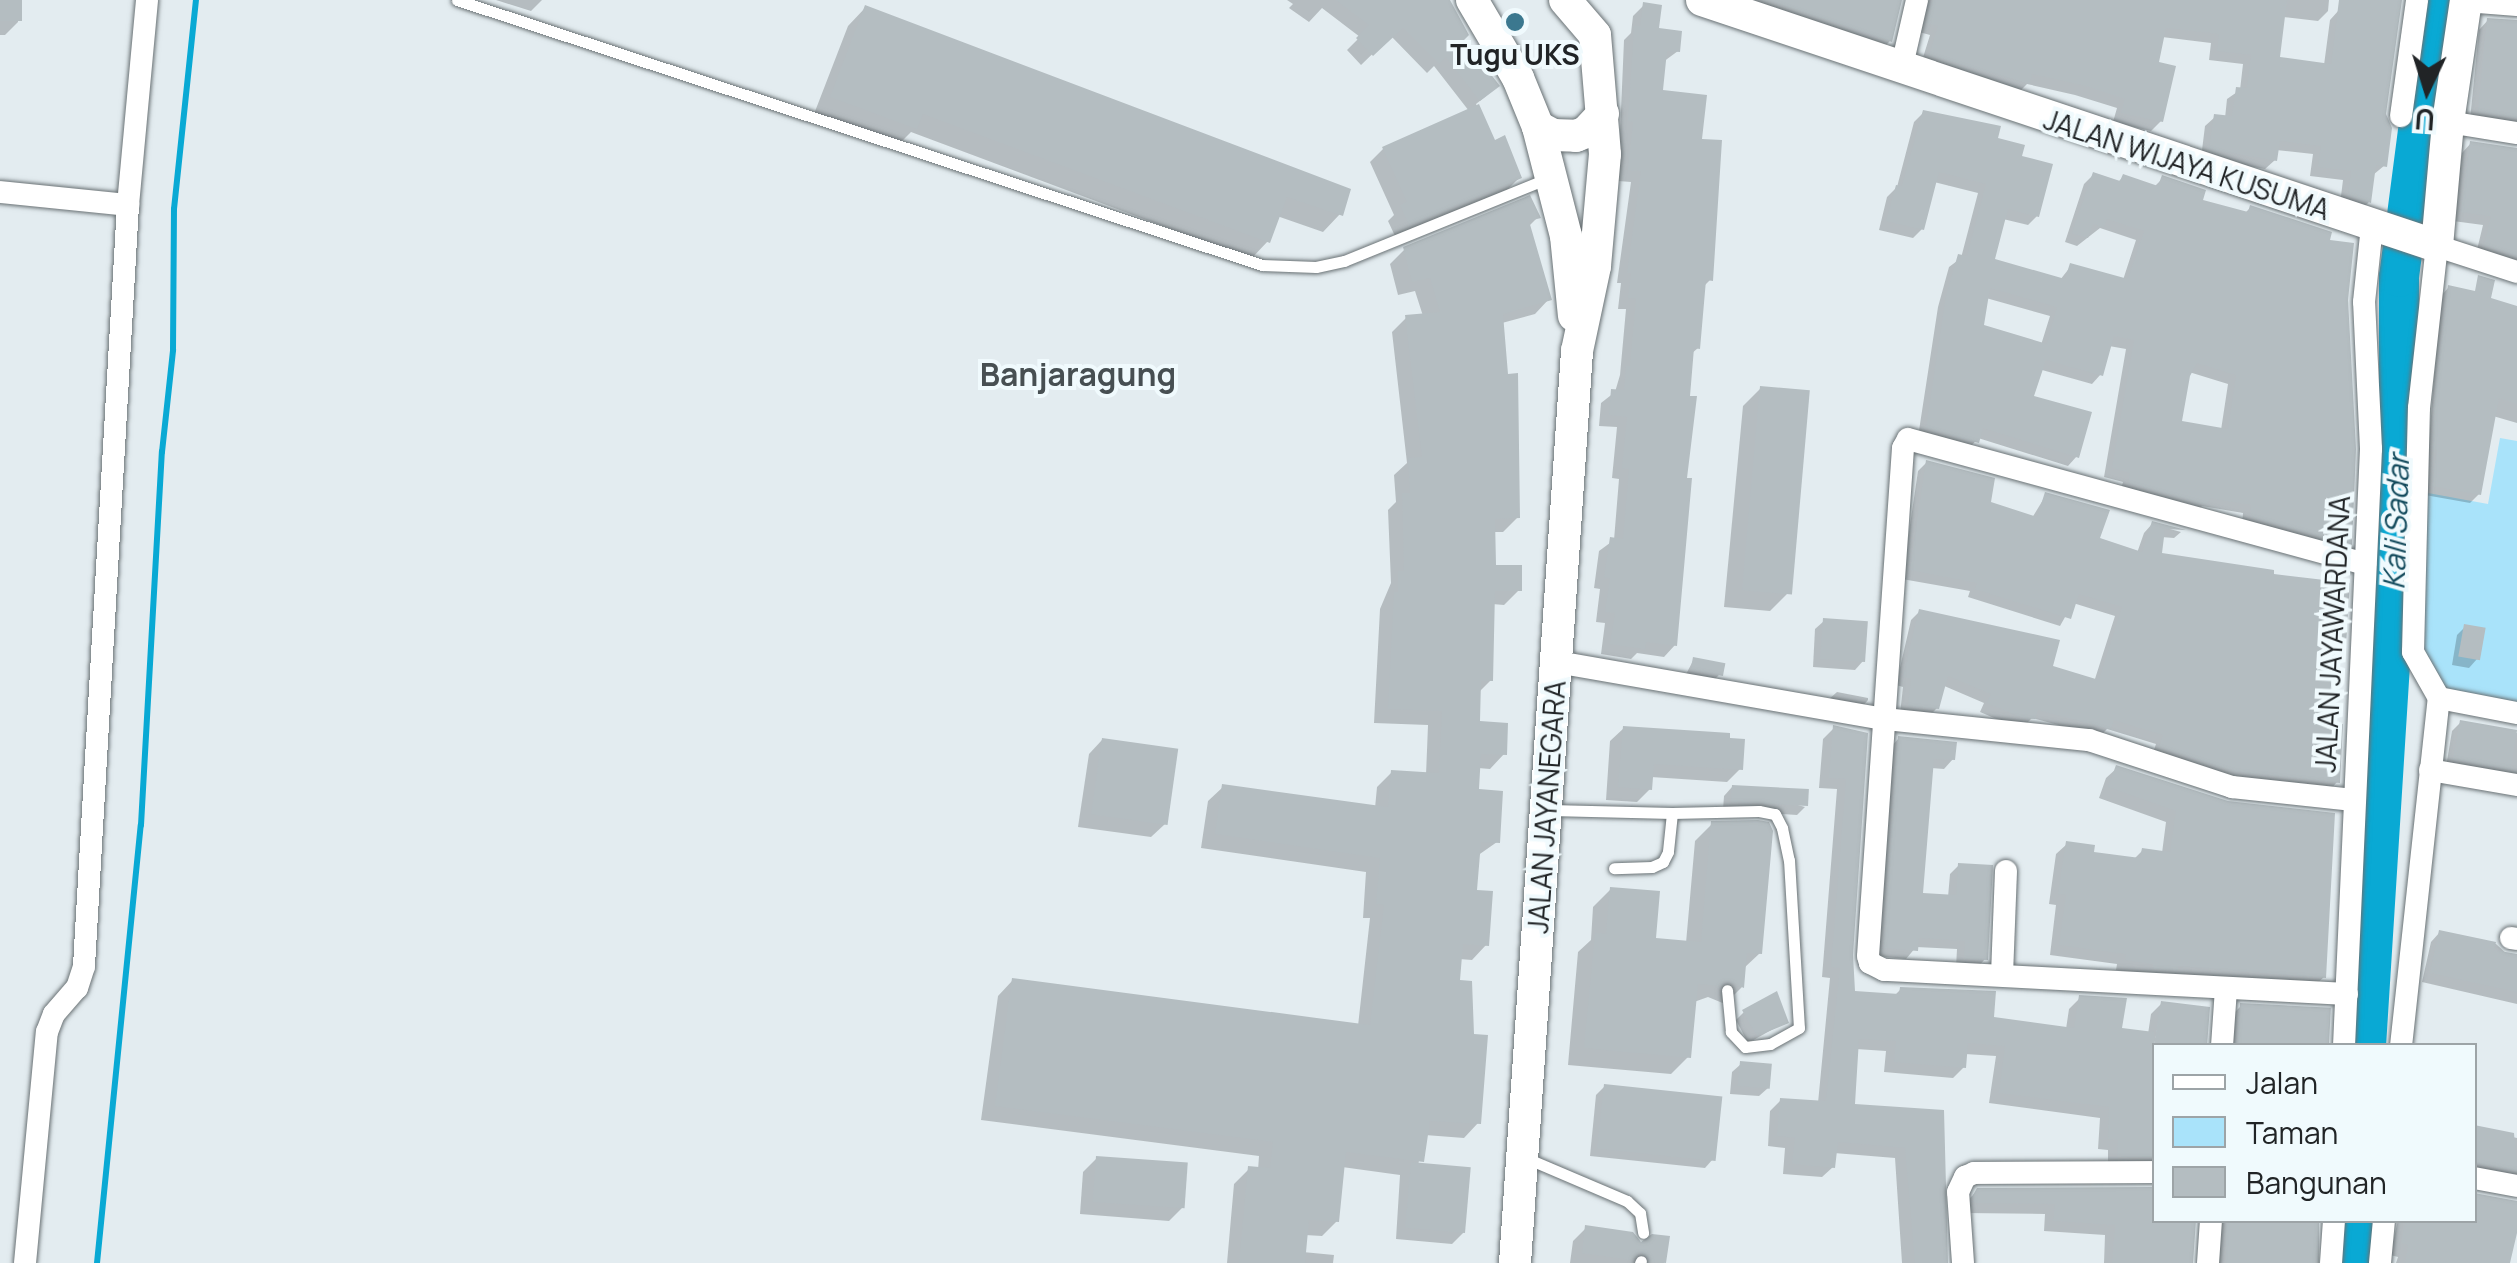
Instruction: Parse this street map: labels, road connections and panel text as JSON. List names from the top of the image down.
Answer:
{
  "streets": {
    "main road": ["JALAN WIJAYA KUSUMA", "JALAN JAYANEGARA"],
    "street": ["JALAN JAYAWARDANA"]
  },
  "crossings": [
    ["JALAN WIJAYA KUSUMA", "JALAN JAYAWARDANA"]
  ],
  "districts": ["Banjaragung"],
  "water": ["Kali Sadar"],
  "places": ["Tugu UKS"],
  "legend": ["Jalan", "Taman", "Bangunan"],
  "north": "bottom"
}
